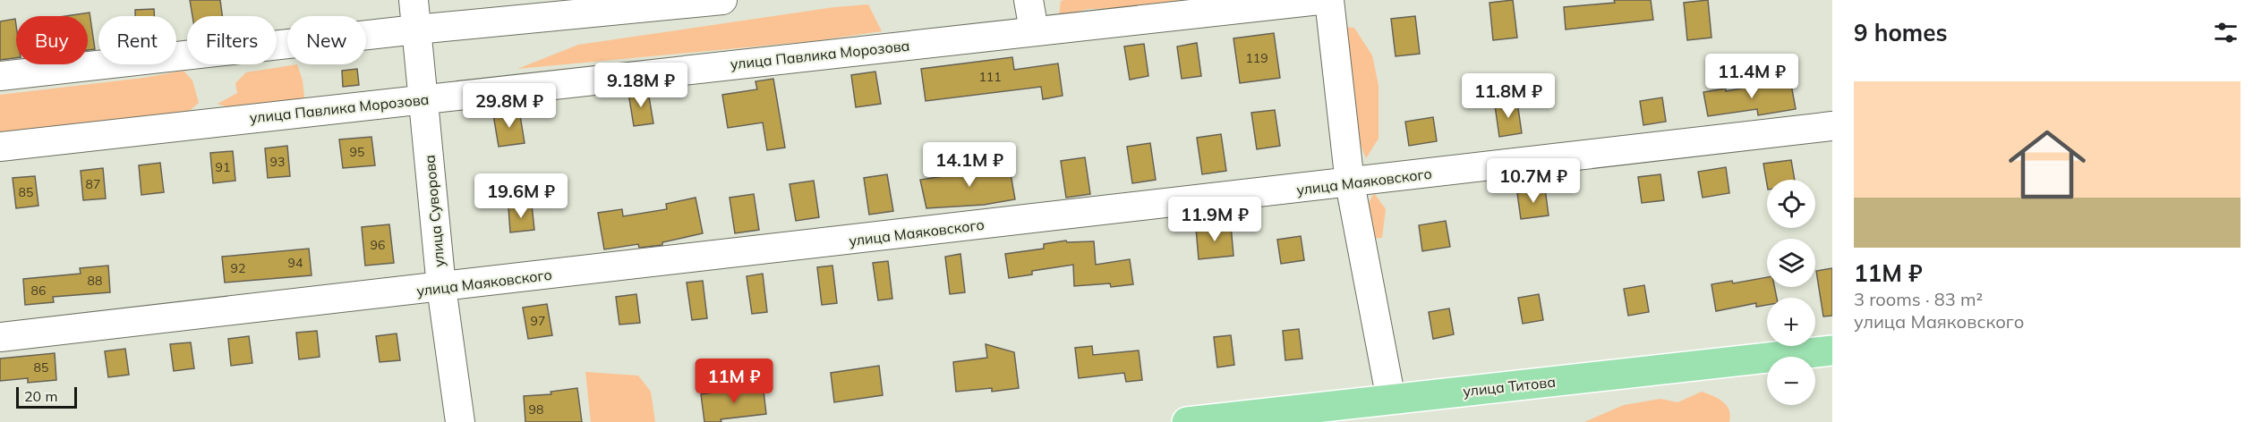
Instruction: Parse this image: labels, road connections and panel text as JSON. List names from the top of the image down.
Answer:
{
  "streets": {
    "main road": ["улица Титова"],
    "street": ["улица Павлика Морозова", "улица Маяковского", "улица Суворова"]
  },
  "crossings": [
    ["улица Павлика Морозова", "улица Суворова"],
    ["улица Маяковского", "улица Суворова"]
  ],
  "house_numbers": [
    "119",
    "111",
    "95",
    "93",
    "91",
    "87",
    "85",
    "96",
    "94",
    "92",
    "88",
    "86",
    "97",
    "85",
    "98"
  ],
  "scale_bar": "20 m",
  "page": {
    "heading": "9 homes",
    "chip": [
      "Buy",
      "Rent",
      "Filters",
      "New"
    ],
    "price": [
      "11.4M ₽",
      "9.18M ₽",
      "11.8M ₽",
      "29.8M ₽",
      "14.1M ₽",
      "10.7M ₽",
      "19.6M ₽",
      "11.9M ₽",
      "11M ₽"
    ],
    "list": [
      {
        "name": "11M ₽",
        "note": "3 rooms · 83 m² · улица Маяковского"
      }
    ],
    "map_buttons": ["+", "−"],
    "scale": "20 m"
  }
}
